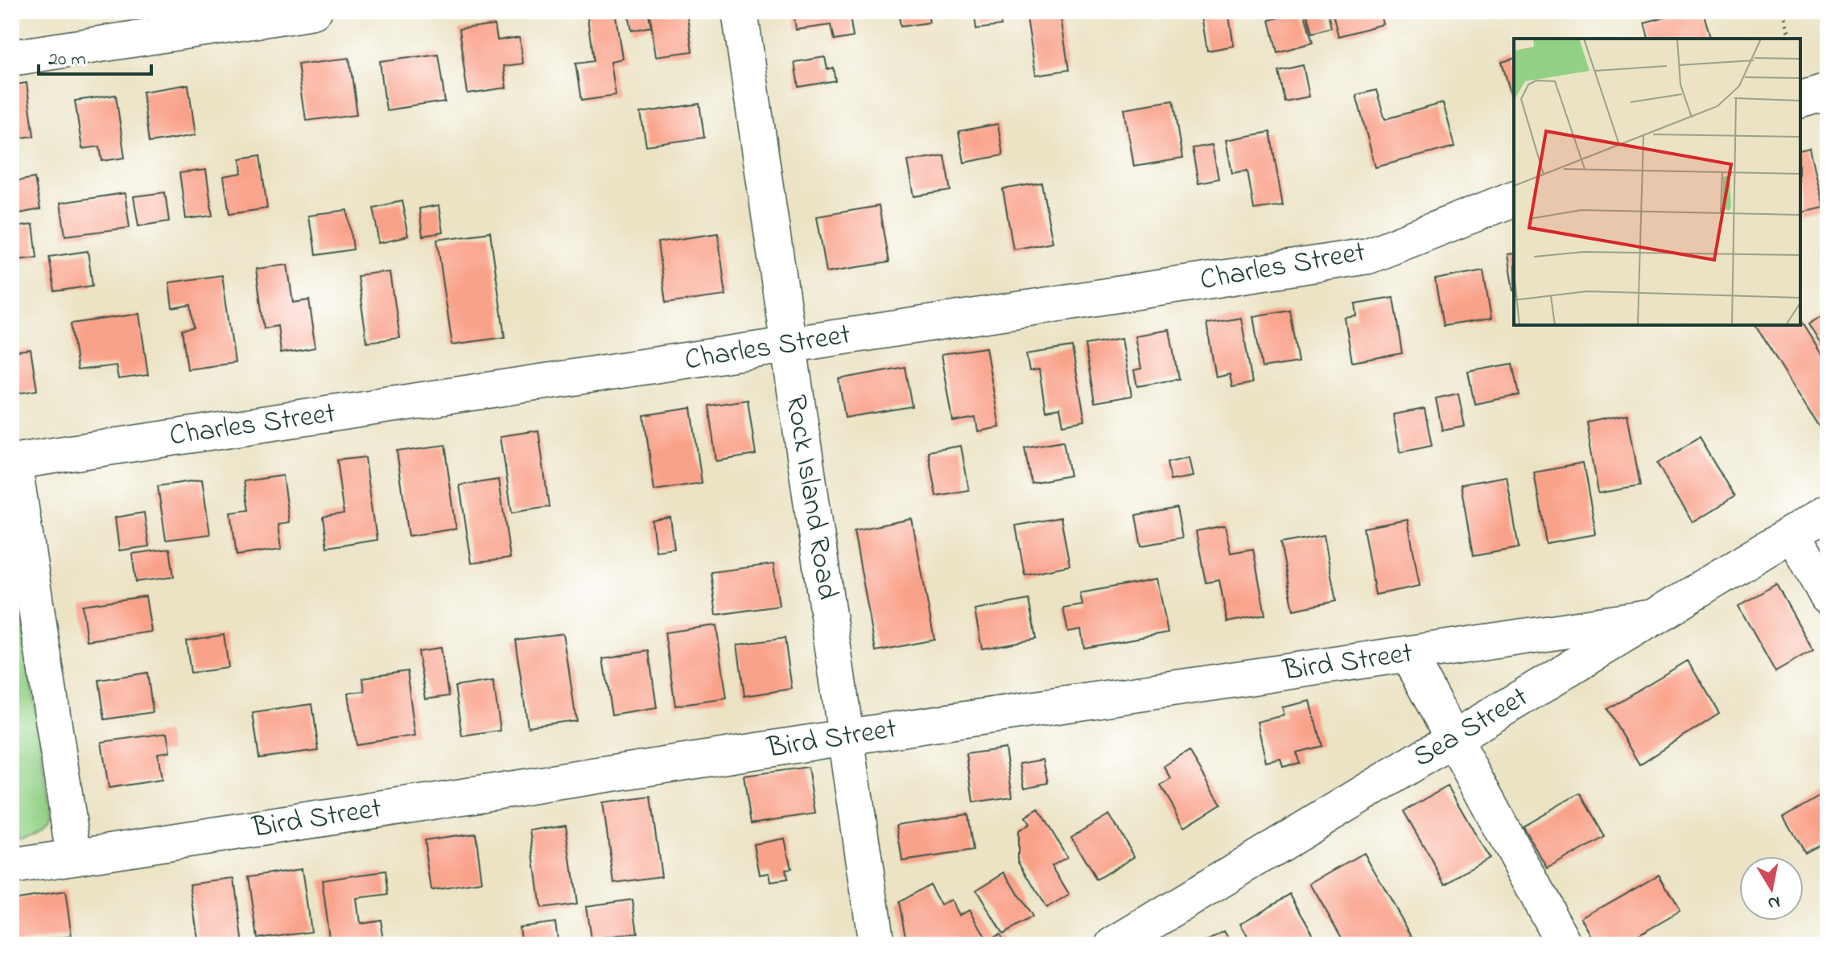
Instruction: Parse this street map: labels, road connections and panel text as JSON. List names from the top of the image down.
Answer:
{
  "streets": {
    "street": [
      "Charles Street",
      "Rock Island Road",
      "Bird Street",
      "Sea Street"
    ]
  },
  "crossings": [
    ["Charles Street", "Rock Island Road"],
    ["Rock Island Road", "Bird Street"],
    ["Bird Street", "Sea Street"]
  ],
  "scale_bar": "20 m",
  "north": "bottom"
}
